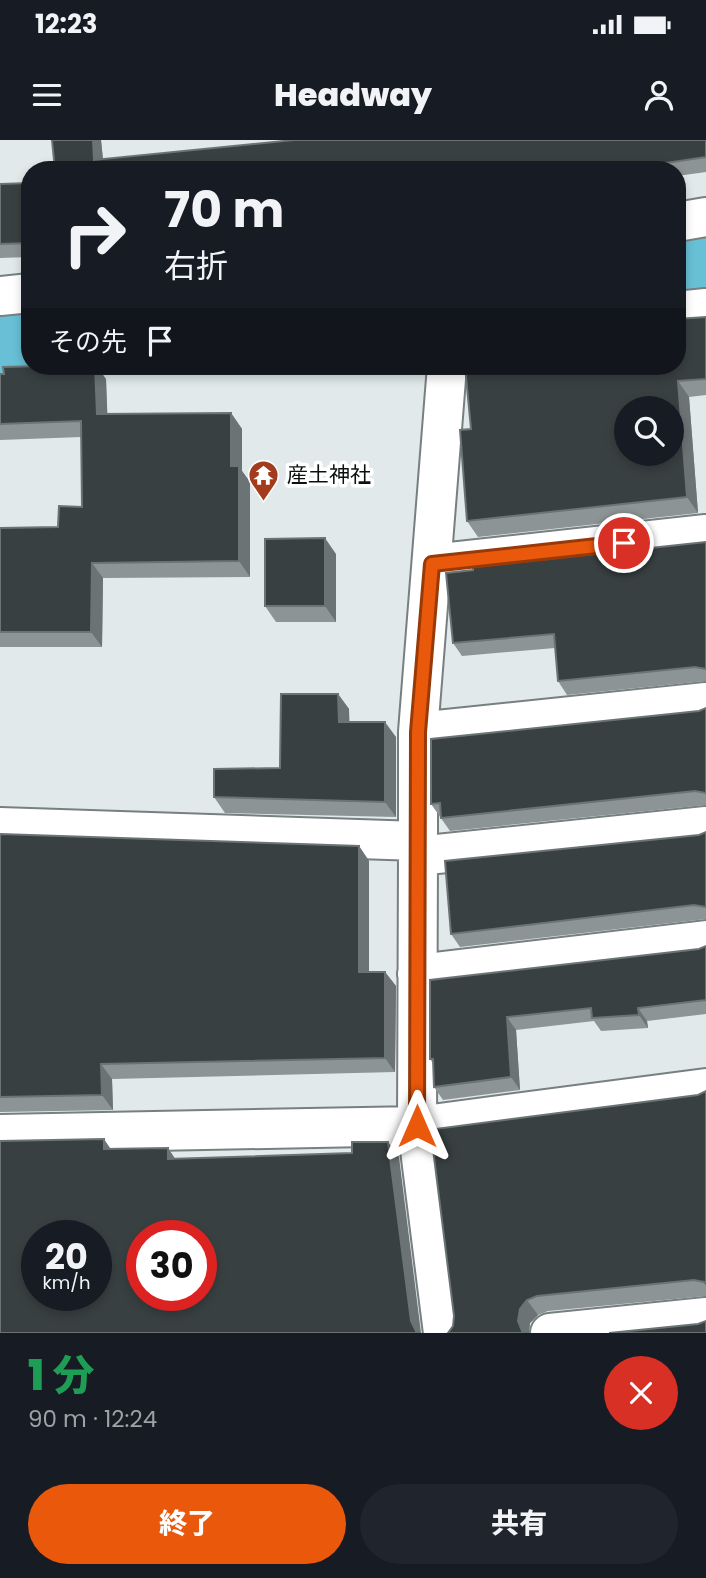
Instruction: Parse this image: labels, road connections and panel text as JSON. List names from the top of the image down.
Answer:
{
  "places": {
    "temple": ["産土神社"]
  },
  "page": {
    "status": "12:23",
    "header": "Headway",
    "turn": ["70 m", "右折"],
    "then": "その先",
    "speed": "20 km/h",
    "limit": "30",
    "heading": ["1 分", "90 m · 12:24"],
    "buttons": ["終了", "共有"]
  }
}
